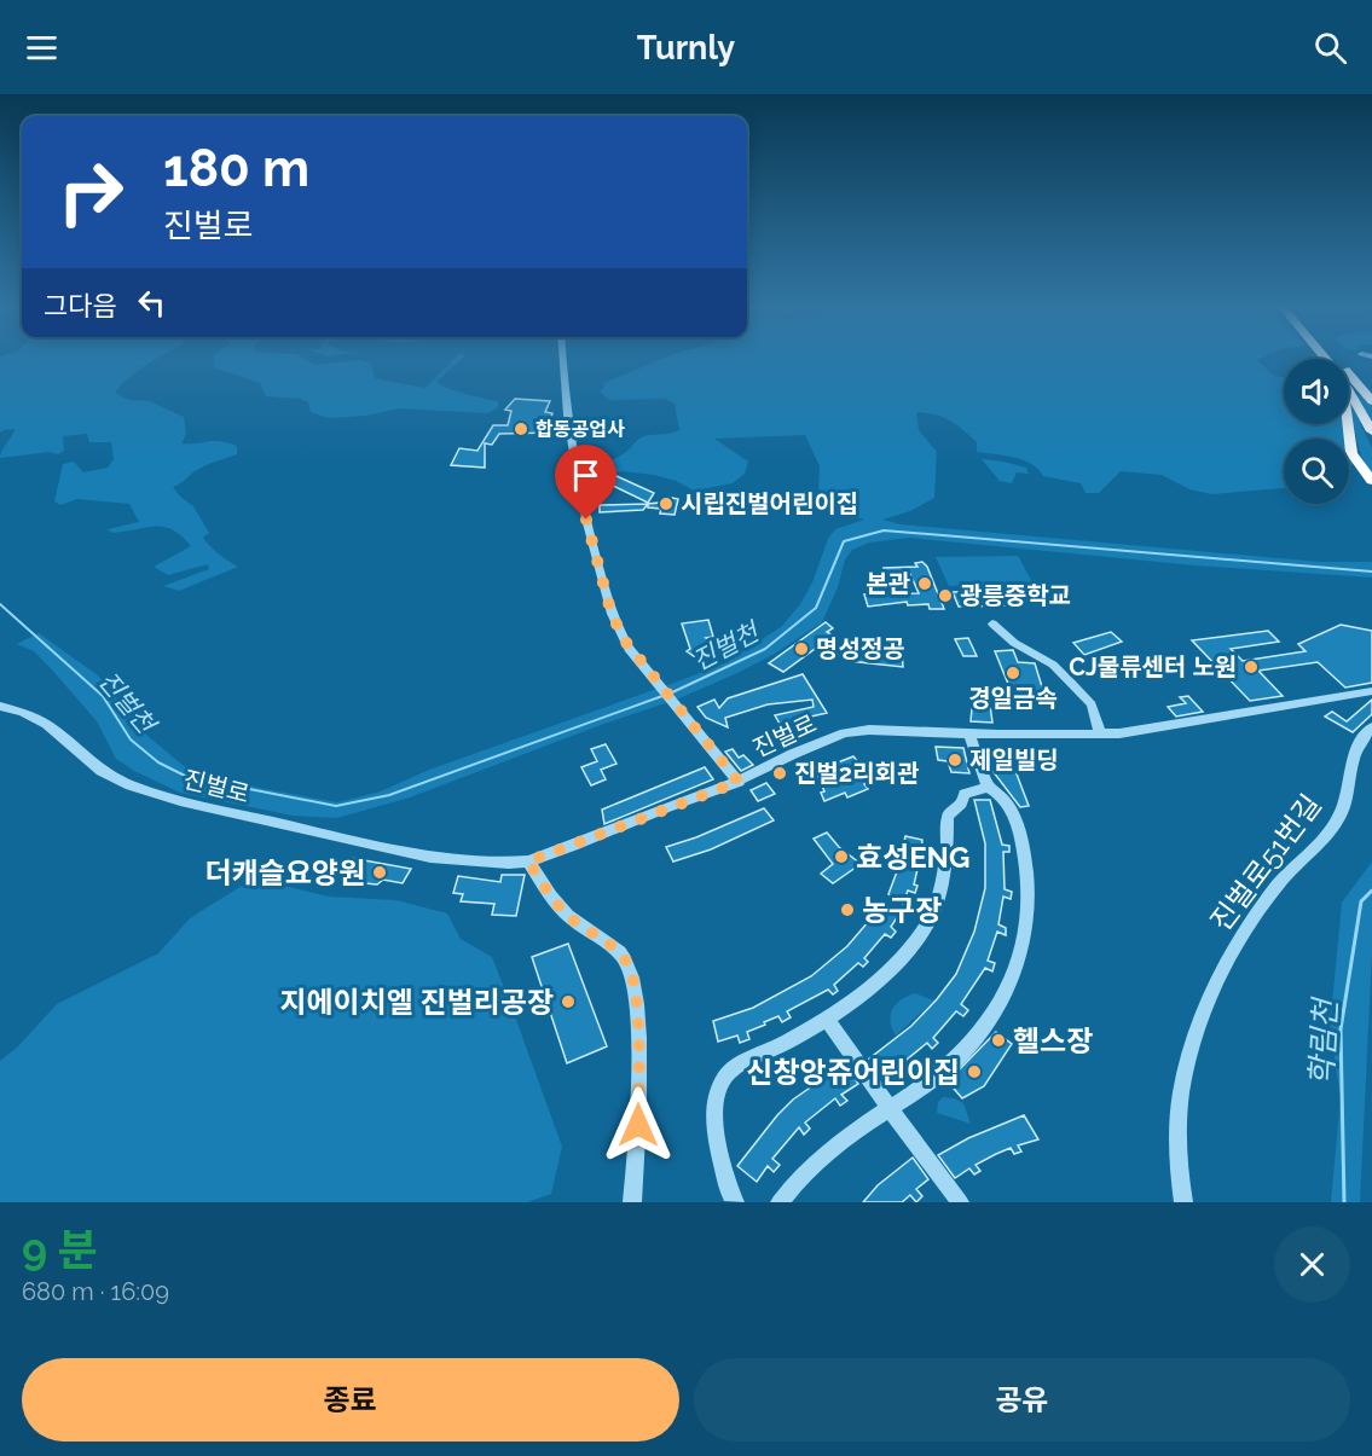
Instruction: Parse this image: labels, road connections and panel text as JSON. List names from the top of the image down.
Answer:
{
  "streets": {
    "street": ["진벌로", "진벌로51번길"]
  },
  "water": ["진벌천", "학림천"],
  "places": [
    "합동공업사",
    "시립진벌어린이집",
    "본관",
    "광릉중학교",
    "명성정공",
    "CJ물류센터 노원",
    "경일금속",
    "제일빌딩",
    "진벌2리회관",
    "효성ENG",
    "더캐슬요양원",
    "농구장",
    "지에이치엘 진벌리공장",
    "헬스장",
    "신창앙쥬어린이집"
  ],
  "page": {
    "header": "Turnly",
    "turn": ["180 m", "진벌로"],
    "then": "그다음",
    "heading": ["9 분", "680 m · 16:09"],
    "buttons": ["종료", "공유"]
  }
}
